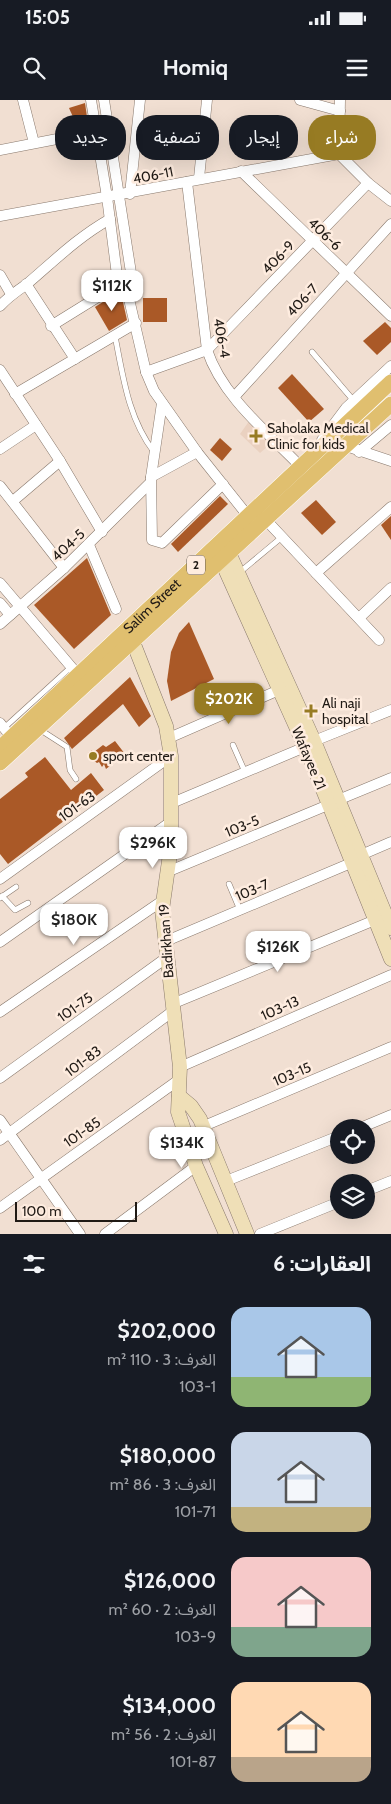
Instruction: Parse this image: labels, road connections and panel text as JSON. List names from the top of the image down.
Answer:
{
  "streets": {
    "main road": [
      "2",
      "Salim Street",
      "Wafayee 21",
      "Badirkhan 19"
    ],
    "street": [
      "406-11",
      "406-6",
      "406-9",
      "406-7",
      "406-4",
      "404-5",
      "101-63",
      "103-5",
      "103-7",
      "101-75",
      "103-13",
      "101-83",
      "103-15",
      "101-85"
    ]
  },
  "crossings": [
    ["406-11", "406-6"],
    ["406-11", "406-4"],
    ["406-6", "406-9"],
    ["406-6", "406-7"],
    ["406-9", "406-4"],
    ["406-7", "406-4"],
    ["406-4", "Salim Street"],
    ["Salim Street", "Wafayee 21"],
    ["Salim Street", "Badirkhan 19"],
    ["Wafayee 21", "103-5"],
    ["Wafayee 21", "103-7"],
    ["Wafayee 21", "101-83"],
    ["101-63", "Badirkhan 19"],
    ["103-5", "Badirkhan 19"],
    ["103-7", "Badirkhan 19"],
    ["Badirkhan 19", "101-75"],
    ["Badirkhan 19", "103-13"],
    ["Badirkhan 19", "101-83"],
    ["Badirkhan 19", "101-85"],
    ["103-13", "101-85"]
  ],
  "places": {
    "health": ["Saholaka Medical Clinic for kids", "Ali naji hospital"],
    "other": ["sport center"]
  },
  "scale_bar": "100 m",
  "page": {
    "status": "15:05",
    "header": "Homiq",
    "chip": [
      "شراء",
      "إيجار",
      "تصفية",
      "جديد"
    ],
    "price": [
      "$112K",
      "$202K",
      "$296K",
      "$180K",
      "$126K",
      "$134K"
    ],
    "scale": "100 m",
    "heading": "العقارات: 6",
    "list": [
      {
        "name": "$202,000",
        "note": "الغرف: 3 · 110 m² · 103-1"
      },
      {
        "name": "$180,000",
        "note": "الغرف: 3 · 86 m² · 101-71"
      },
      {
        "name": "$126,000",
        "note": "الغرف: 2 · 60 m² · 103-9"
      },
      {
        "name": "$134,000",
        "note": "الغرف: 2 · 56 m² · 101-87"
      }
    ]
  }
}
